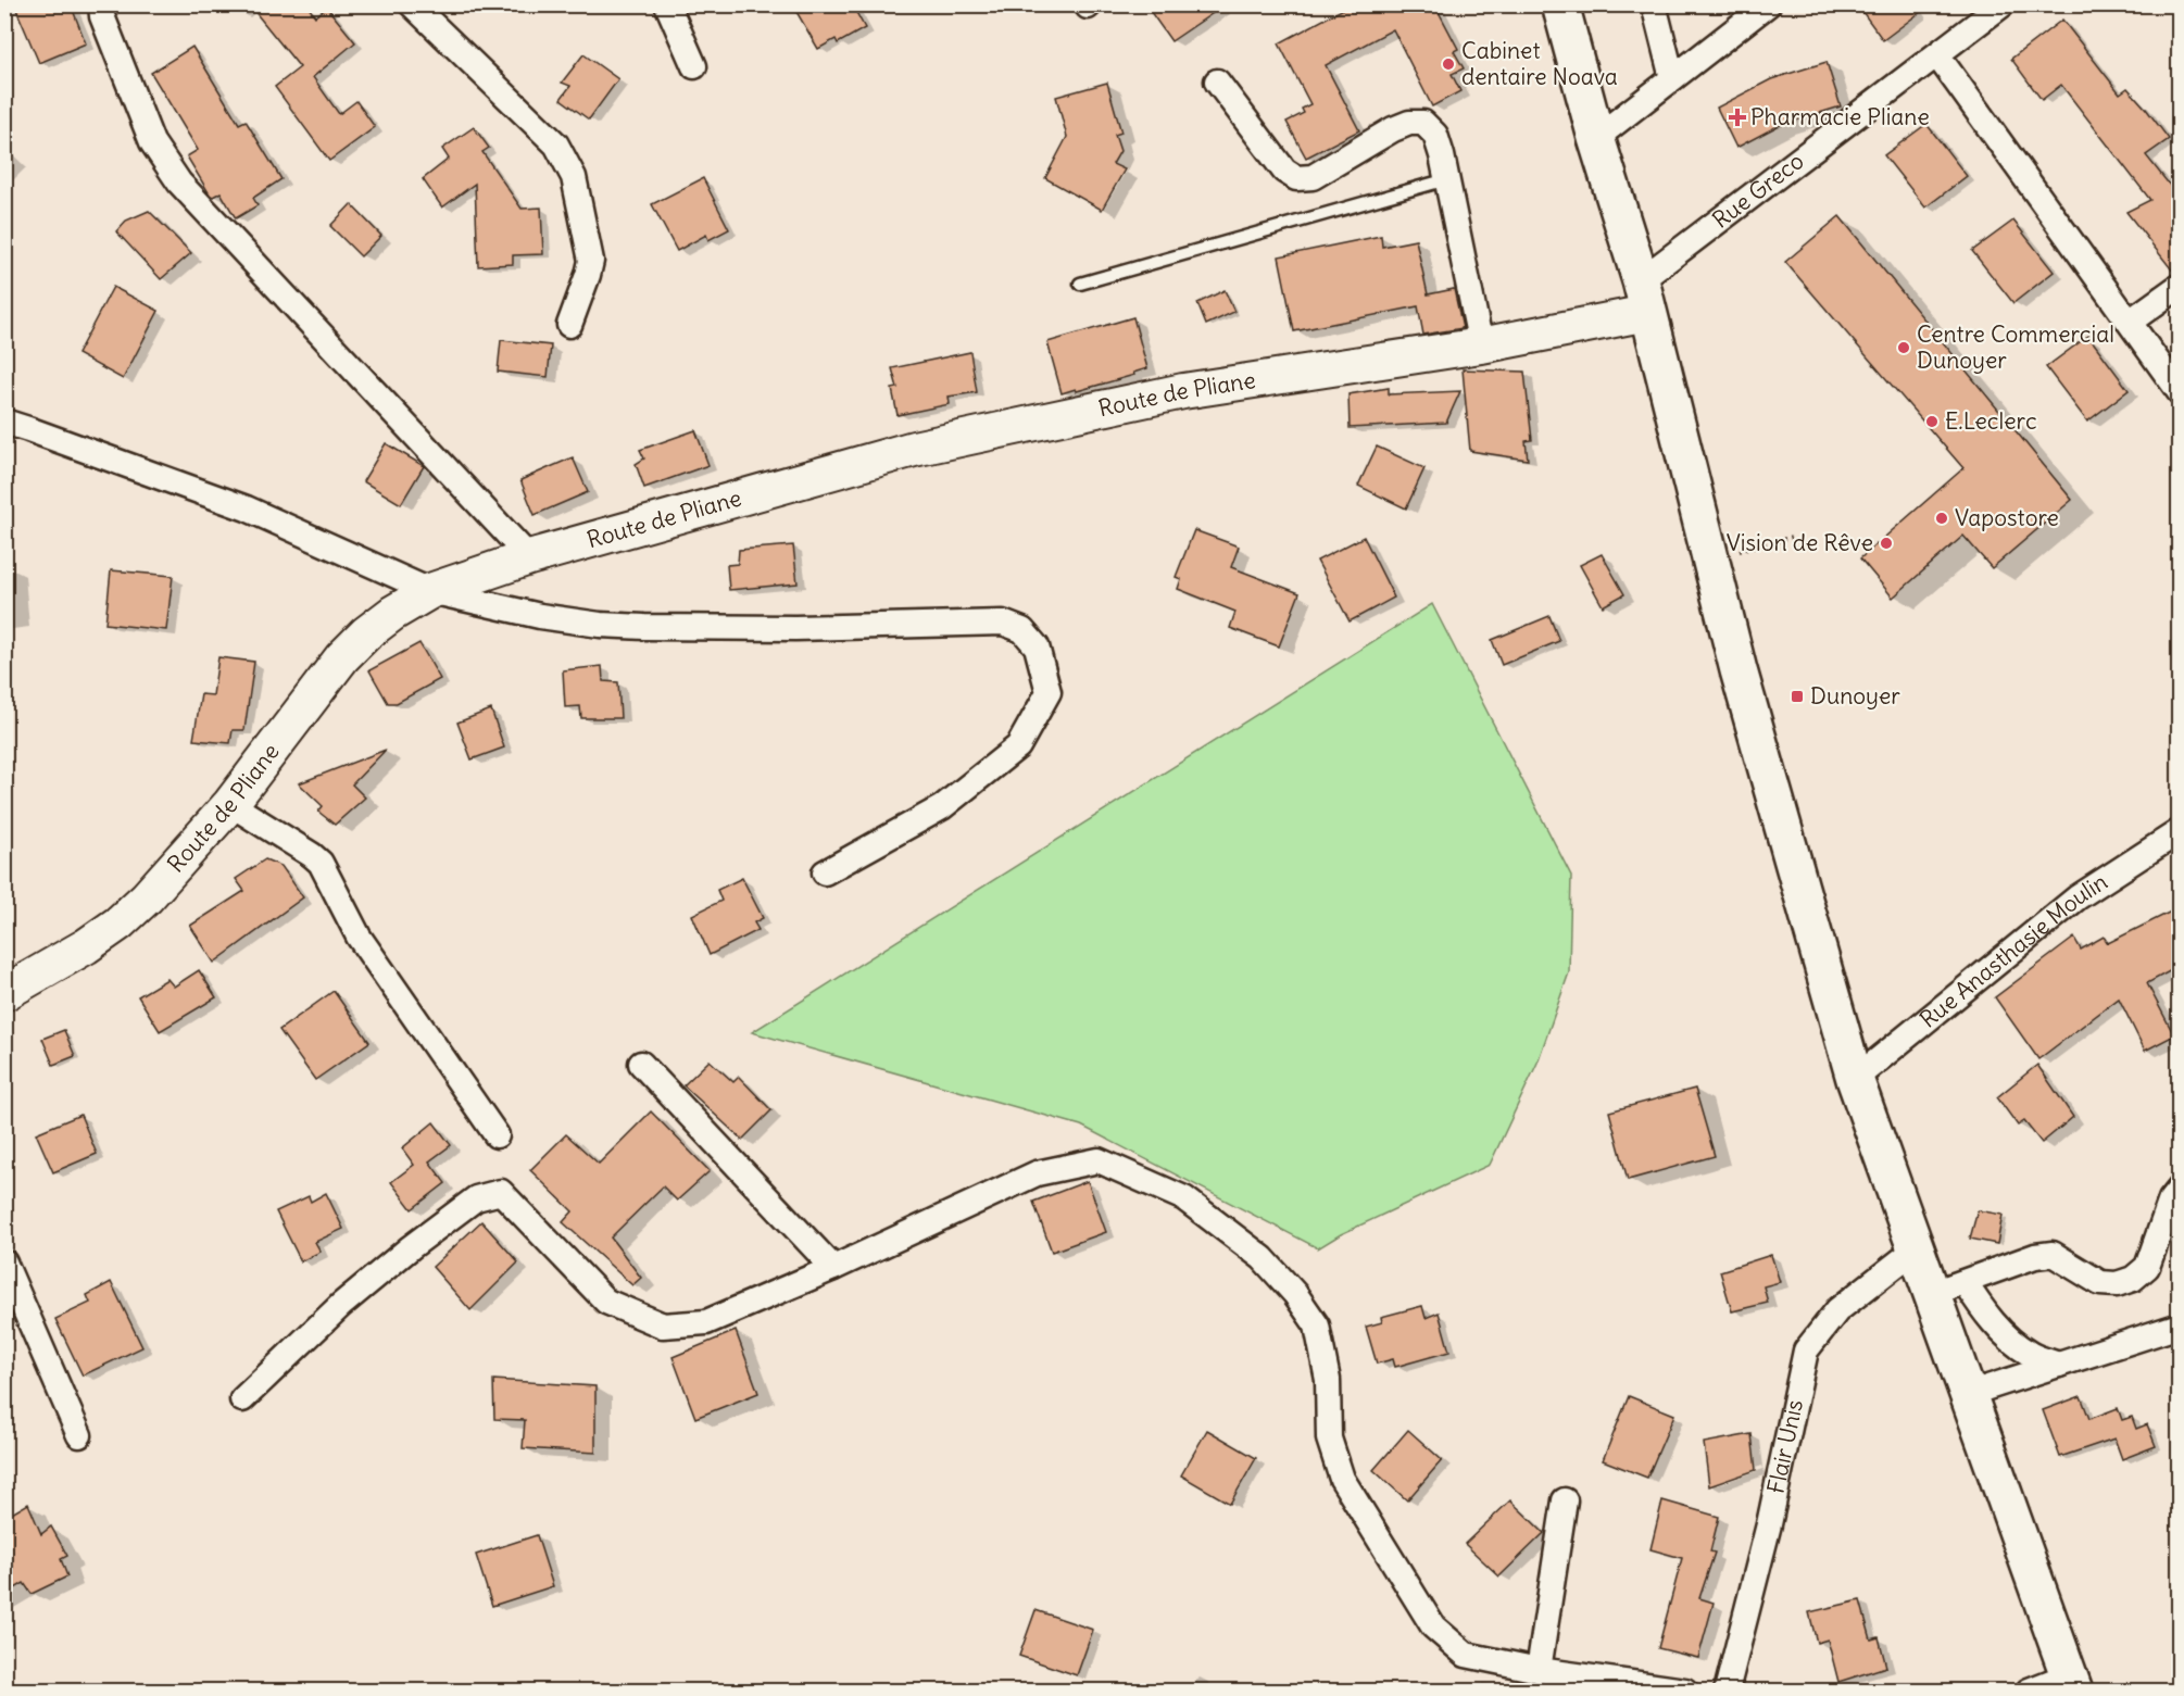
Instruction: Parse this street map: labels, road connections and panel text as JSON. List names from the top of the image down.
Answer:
{
  "streets": {
    "street": [
      "Rue Greco",
      "Route de Pliane",
      "Rue Anasthasie Moulin",
      "Flair Unis"
    ]
  },
  "crossings": [
    ["Rue Greco", "Route de Pliane"]
  ],
  "places": {
    "other": [
      "Cabinet dentaire Noava",
      "Centre Commercial Dunoyer",
      "E.Leclerc",
      "Vapostore",
      "Vision de Rêve"
    ],
    "health": ["Pharmacie Pliane"],
    "transit": ["Dunoyer"]
  }
}
